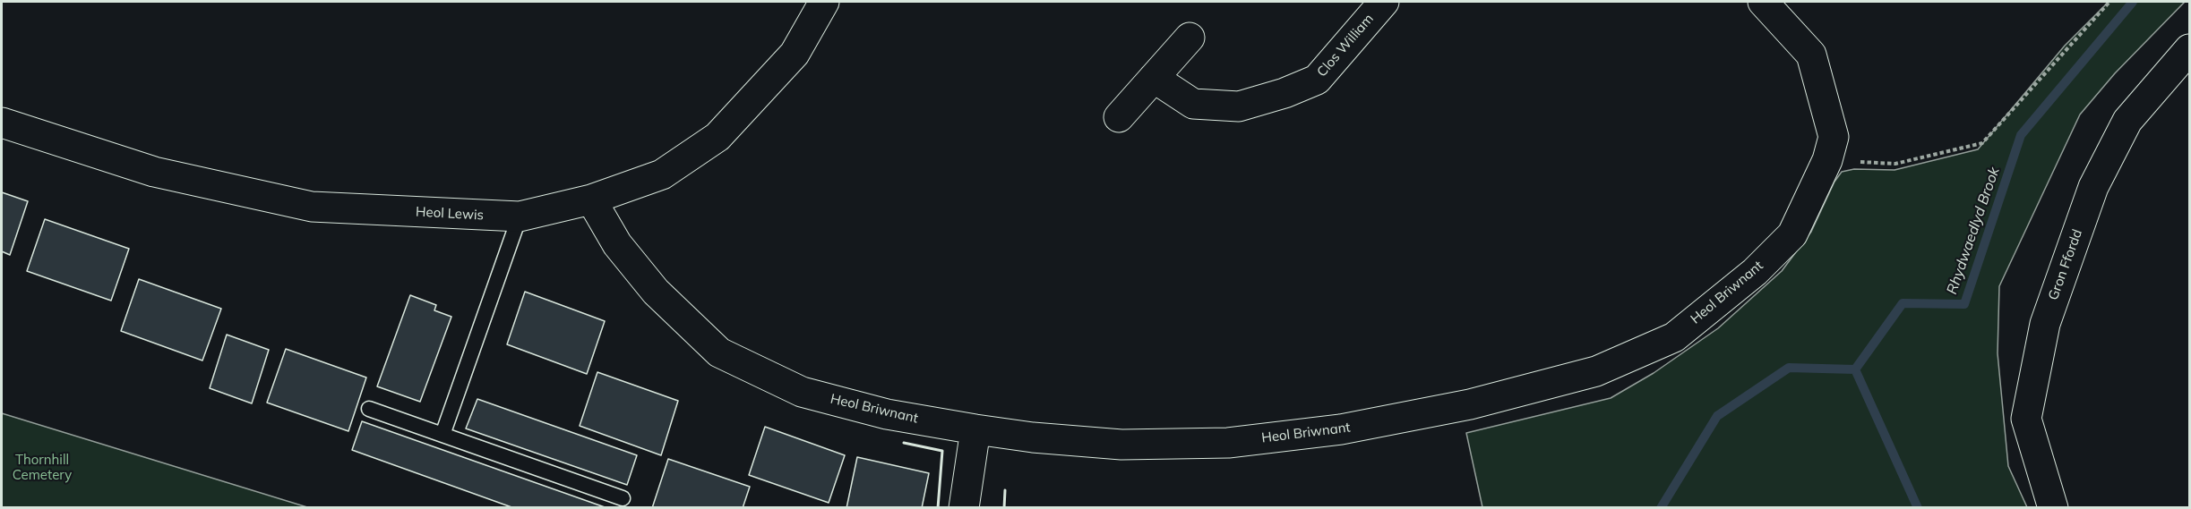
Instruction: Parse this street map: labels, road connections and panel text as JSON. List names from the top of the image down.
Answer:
{
  "streets": {
    "street": [
      "Clos William",
      "Heol Lewis",
      "Gron Ffordd",
      "Heol Briwnant"
    ]
  },
  "crossings": [
    ["Heol Lewis", "Heol Briwnant"]
  ],
  "water": ["Rhydwaedlyd Brook"],
  "parks": ["Thornhill Cemetery"]
}
